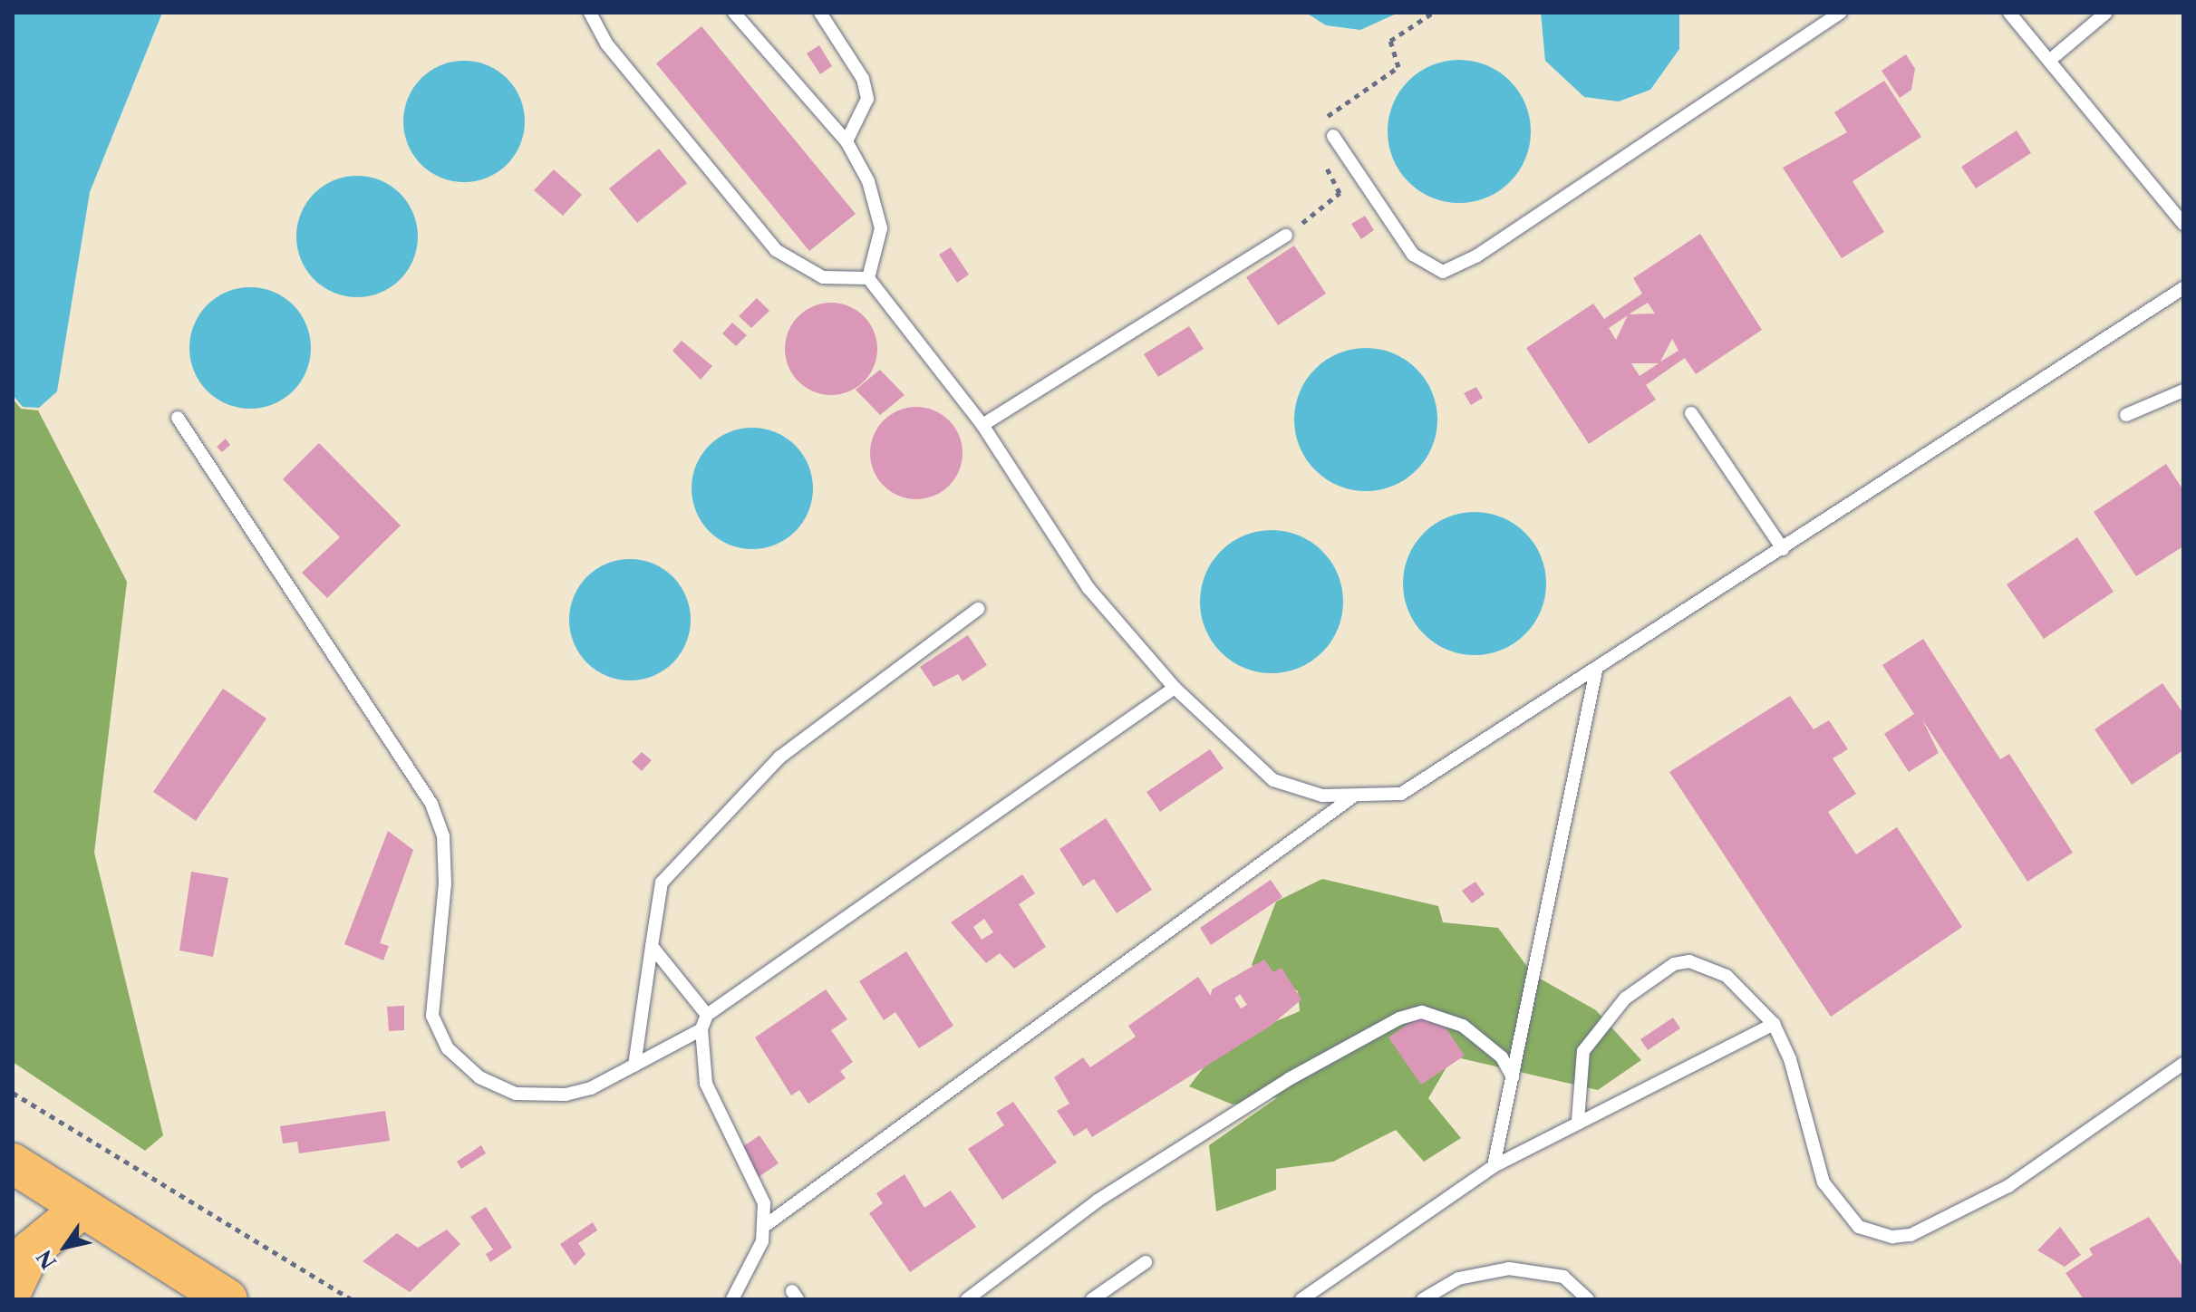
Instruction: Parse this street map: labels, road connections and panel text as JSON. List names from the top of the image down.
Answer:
{
  "north": "bottom left"
}
